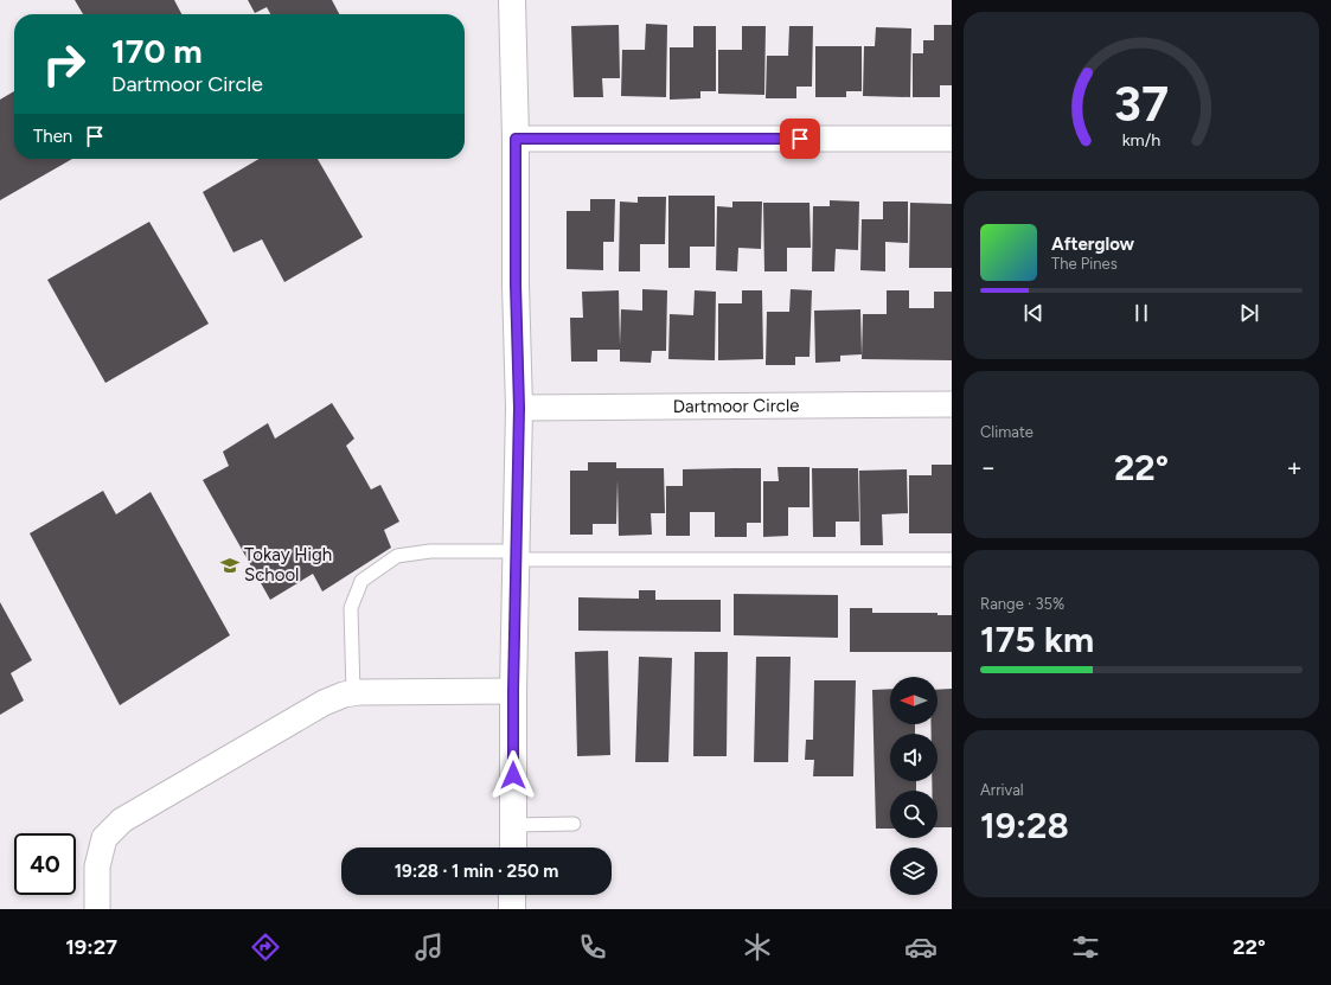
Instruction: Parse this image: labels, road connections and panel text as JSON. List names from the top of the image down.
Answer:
{
  "streets": {
    "street": ["Dartmoor Circle"]
  },
  "places": {
    "school or university": ["Tokay High School"]
  },
  "north": "left",
  "page": {
    "turn": ["170 m", "Dartmoor Circle"],
    "then": "Then",
    "song": ["Afterglow", "The Pines"],
    "tile": [
      "Climate",
      ["Range · 35%", "175 km"],
      ["Arrival", "19:28"]
    ],
    "heat": ["−", "22°", "+"],
    "limit": "40",
    "trip": "19:28 · 1 min · 250 m",
    "tabs": ["19:27", "22°"],
    "gauge": ["37", "km/h"]
  }
}
